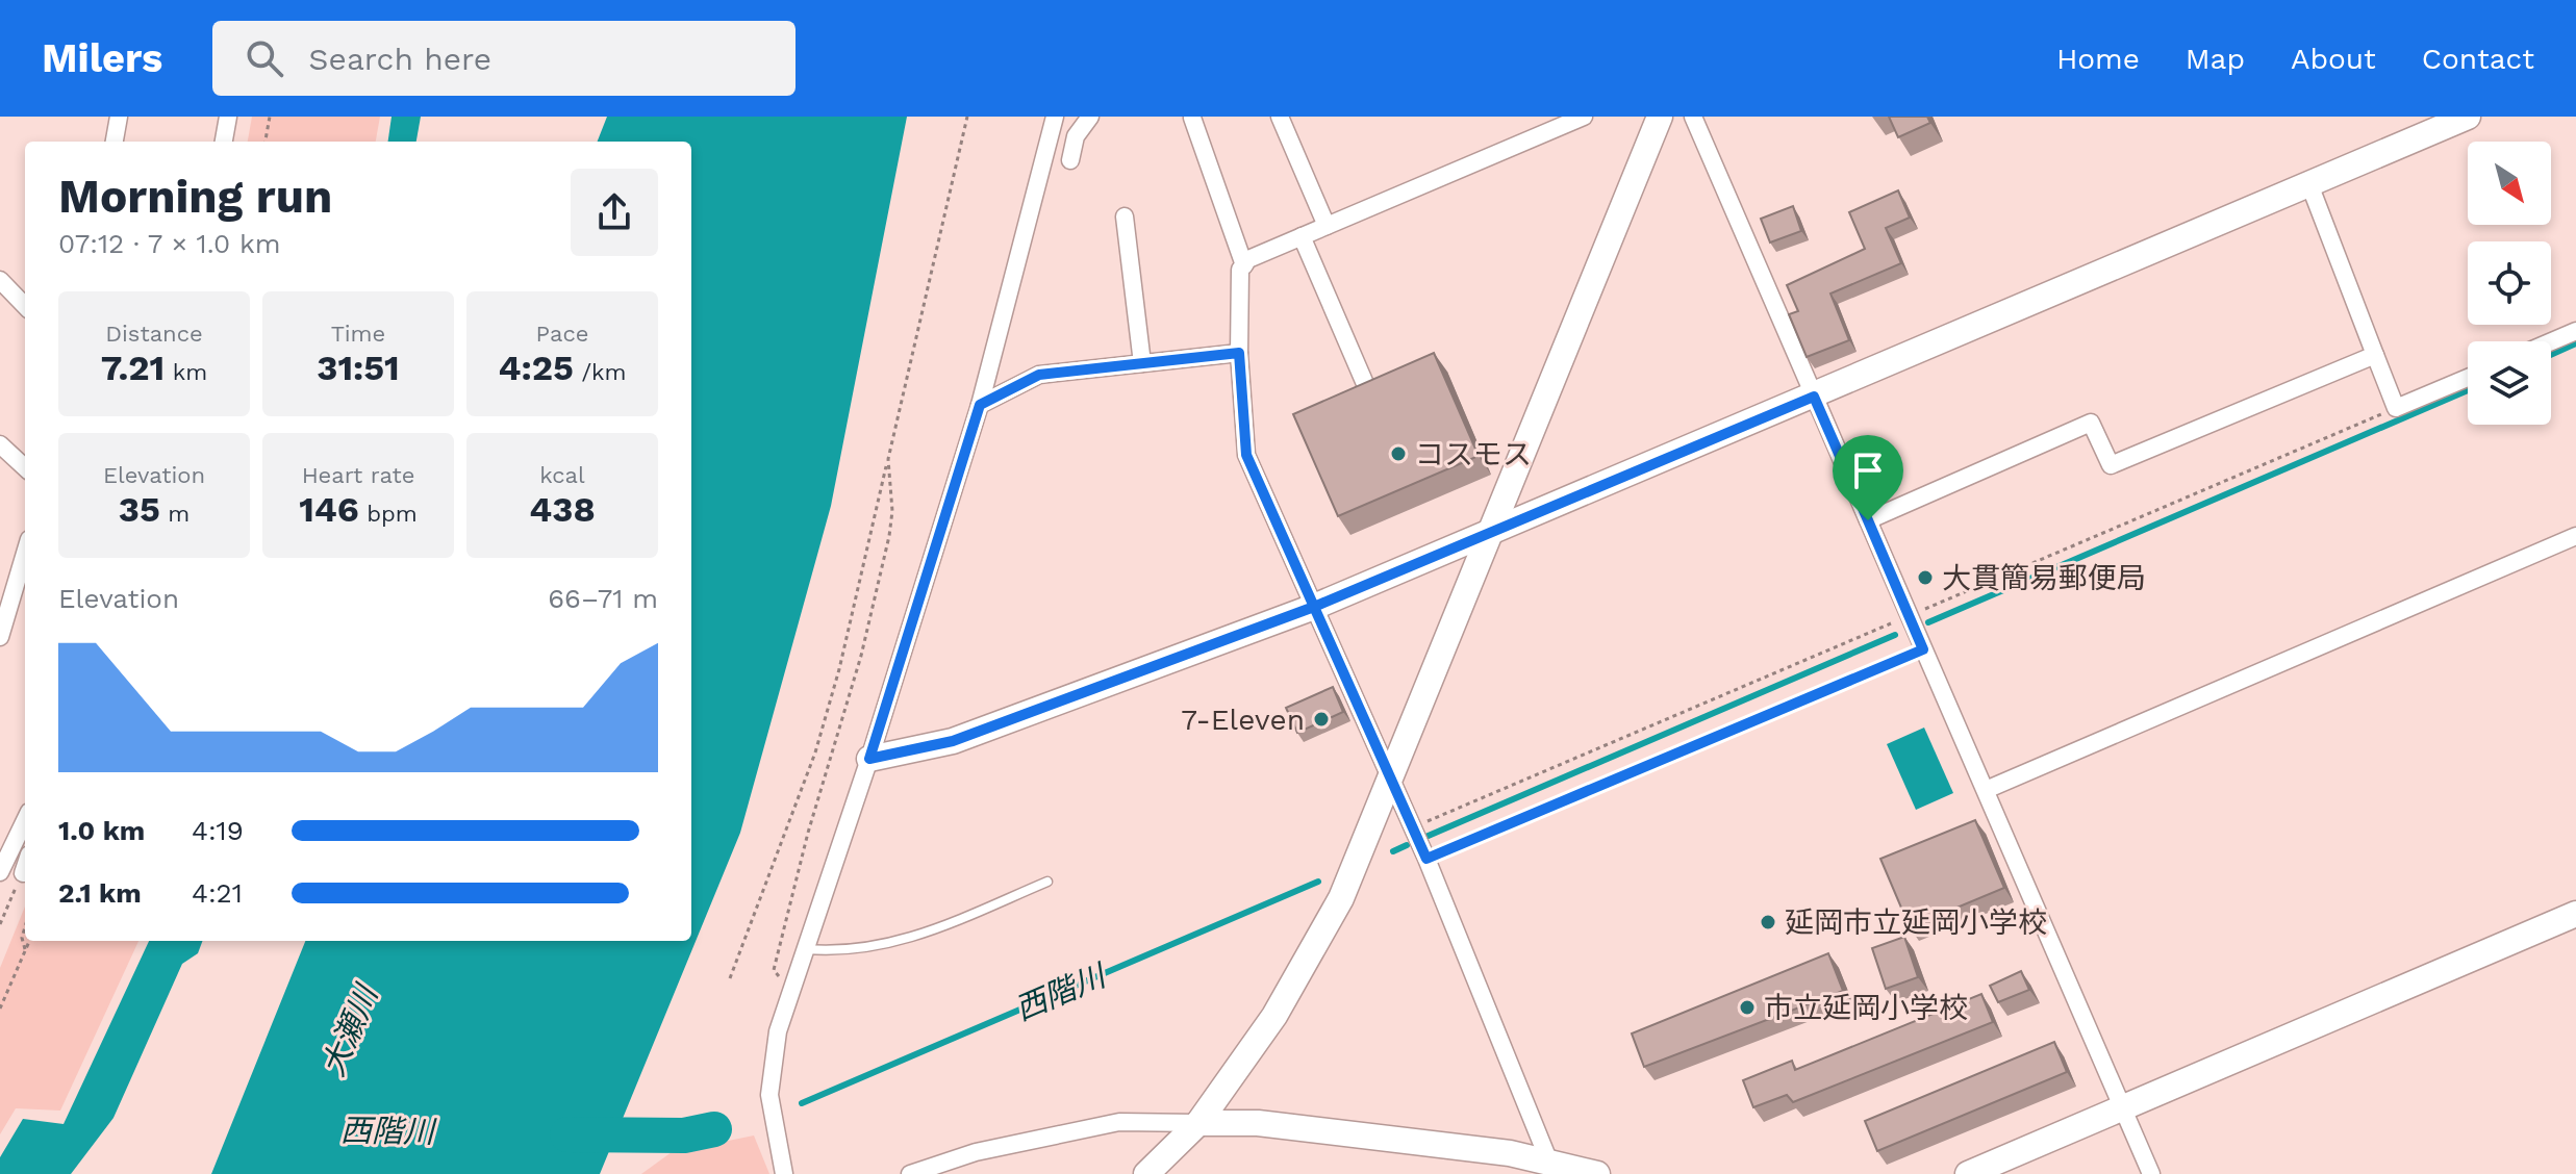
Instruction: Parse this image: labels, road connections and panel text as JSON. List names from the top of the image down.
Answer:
{
  "water": ["西階川", "大瀬川"],
  "places": [
    "コスモス",
    "大貫簡易郵便局",
    "7-Eleven",
    "延岡市立延岡小学校",
    "市立延岡小学校"
  ],
  "north": "bottom right",
  "page": {
    "header": "Milers",
    "search": "Search here",
    "nav": [
      "Home",
      "Map",
      "About",
      "Contact"
    ],
    "heading": ["Morning run", "07:12 · 7 × 1.0 km"],
    "stats": [
      ["Distance", "7.21 km"],
      ["Time", "31:51"],
      ["Pace", "4:25 /km"],
      ["Elevation", "35 m"],
      ["Heart rate", "146 bpm"],
      ["kcal", "438"]
    ],
    "chart": ["Elevation", "66–71 m"],
    "list": [
      {
        "name": "1.0 km",
        "note": "4:19"
      },
      {
        "name": "2.1 km",
        "note": "4:21"
      }
    ]
  }
}
